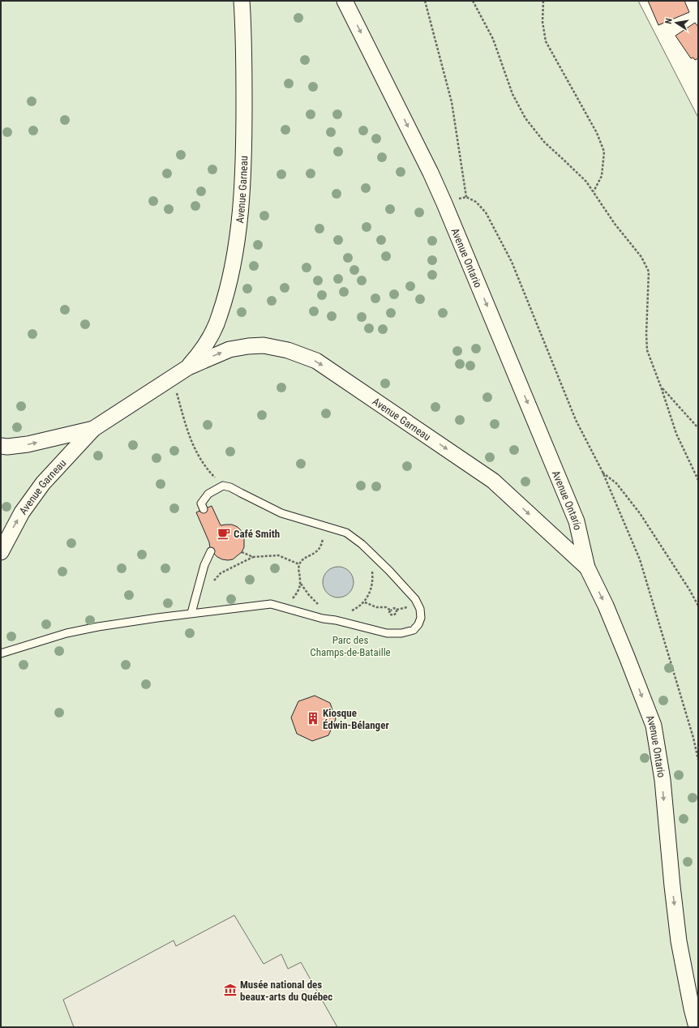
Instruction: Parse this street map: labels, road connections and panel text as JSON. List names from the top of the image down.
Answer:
{
  "streets": {
    "street": ["Avenue Garneau", "Avenue Ontario"]
  },
  "crossings": [
    ["Avenue Garneau", "Avenue Ontario"]
  ],
  "one_way": ["Avenue Garneau", "Avenue Ontario"],
  "parks": ["Parc des Champs-de-Bataille"],
  "places": {
    "cafe": ["Café Smith"],
    "building": ["Kiosque Édwin-Bélanger"],
    "museum": ["Musée national des beaux-arts du Québec"]
  },
  "north": "left"
}
